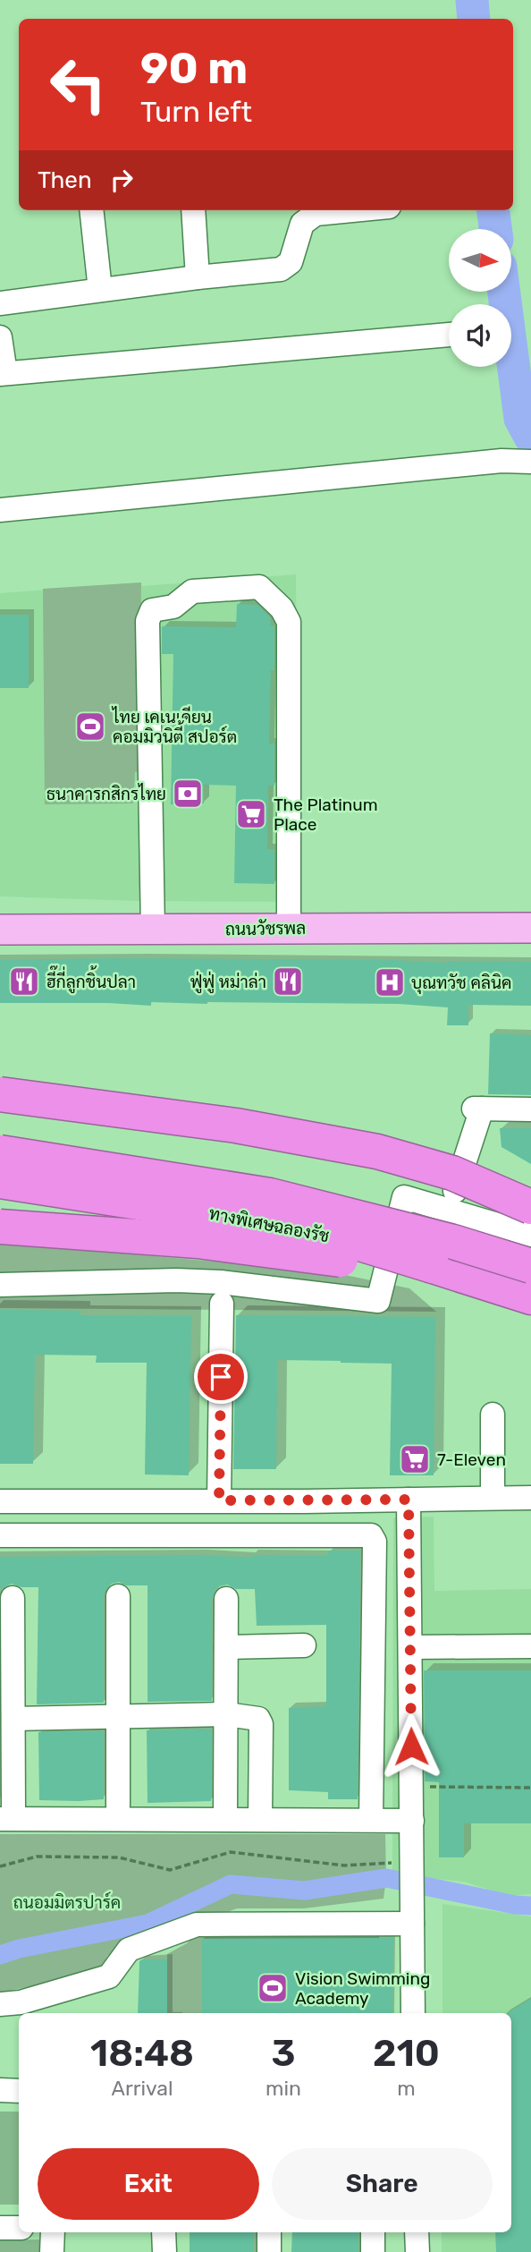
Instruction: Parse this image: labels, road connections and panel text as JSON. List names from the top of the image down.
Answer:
{
  "streets": {
    "highway": ["ทางพิเศษฉลองรัช"],
    "main road": ["ถนนวัชรพล"]
  },
  "parks": ["ถนอมมิตรปาร์ค"],
  "places": {
    "sports": ["ไทย เคเนเดียน คอมมิวนิตี้ สปอร์ต", "Vision Swimming Academy"],
    "bank": ["ธนาคารกสิกรไทย"],
    "supermarket": ["The Platinum Place", "7-Eleven"],
    "restaurant": ["ฮี๊กี่ลูกชิ้นปลา", "ฟู่ฟู่ หม่าล่า"],
    "hospital": ["บุณทวัช คลินิค"]
  },
  "north": "right",
  "page": {
    "turn": ["90 m", "Turn left"],
    "then": "Then",
    "eta": [
      "18:48",
      "Arrival",
      "3",
      "min",
      "210",
      "m"
    ],
    "buttons": ["Exit", "Share"]
  }
}
